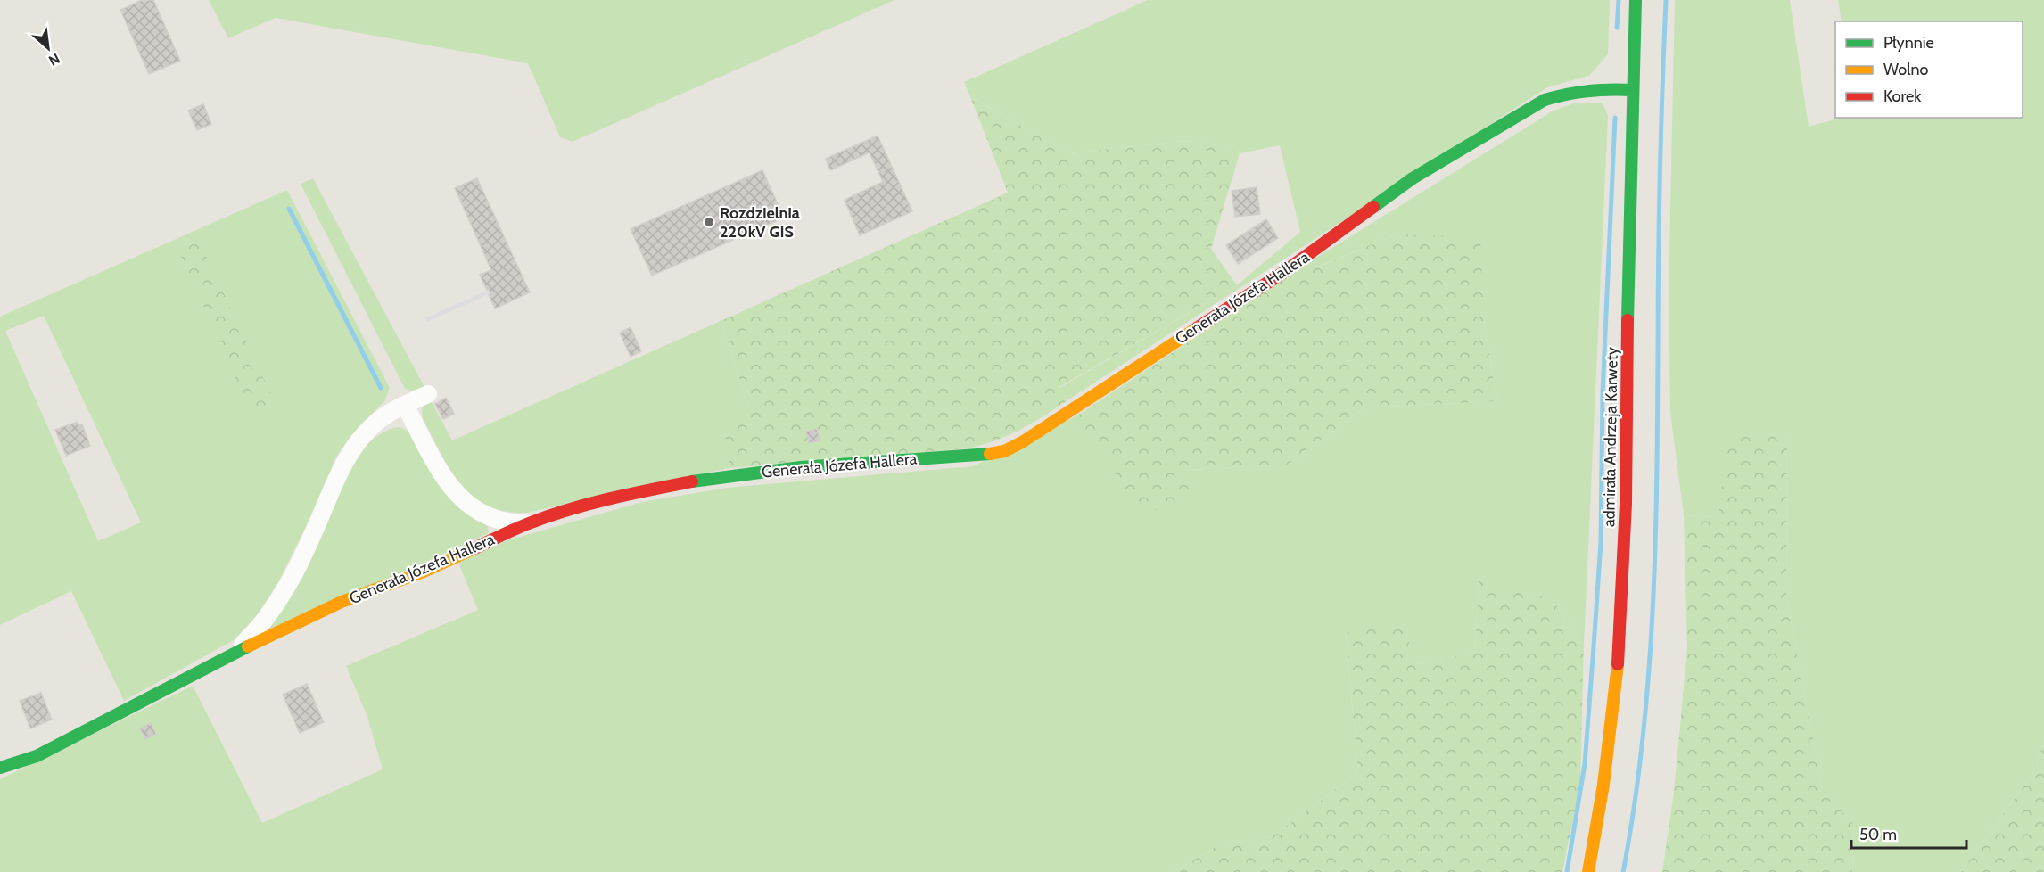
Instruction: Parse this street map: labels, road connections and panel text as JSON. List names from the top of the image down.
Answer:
{
  "streets": {
    "street": ["Generała Józefa Hallera", "admirała Andrzeja Karwety"]
  },
  "crossings": [
    ["Generała Józefa Hallera", "admirała Andrzeja Karwety"]
  ],
  "places": ["Rozdzielnia 220kV GIS"],
  "legend": ["Płynnie", "Wolno", "Korek"],
  "scale_bar": "50 m",
  "north": "bottom right"
}
